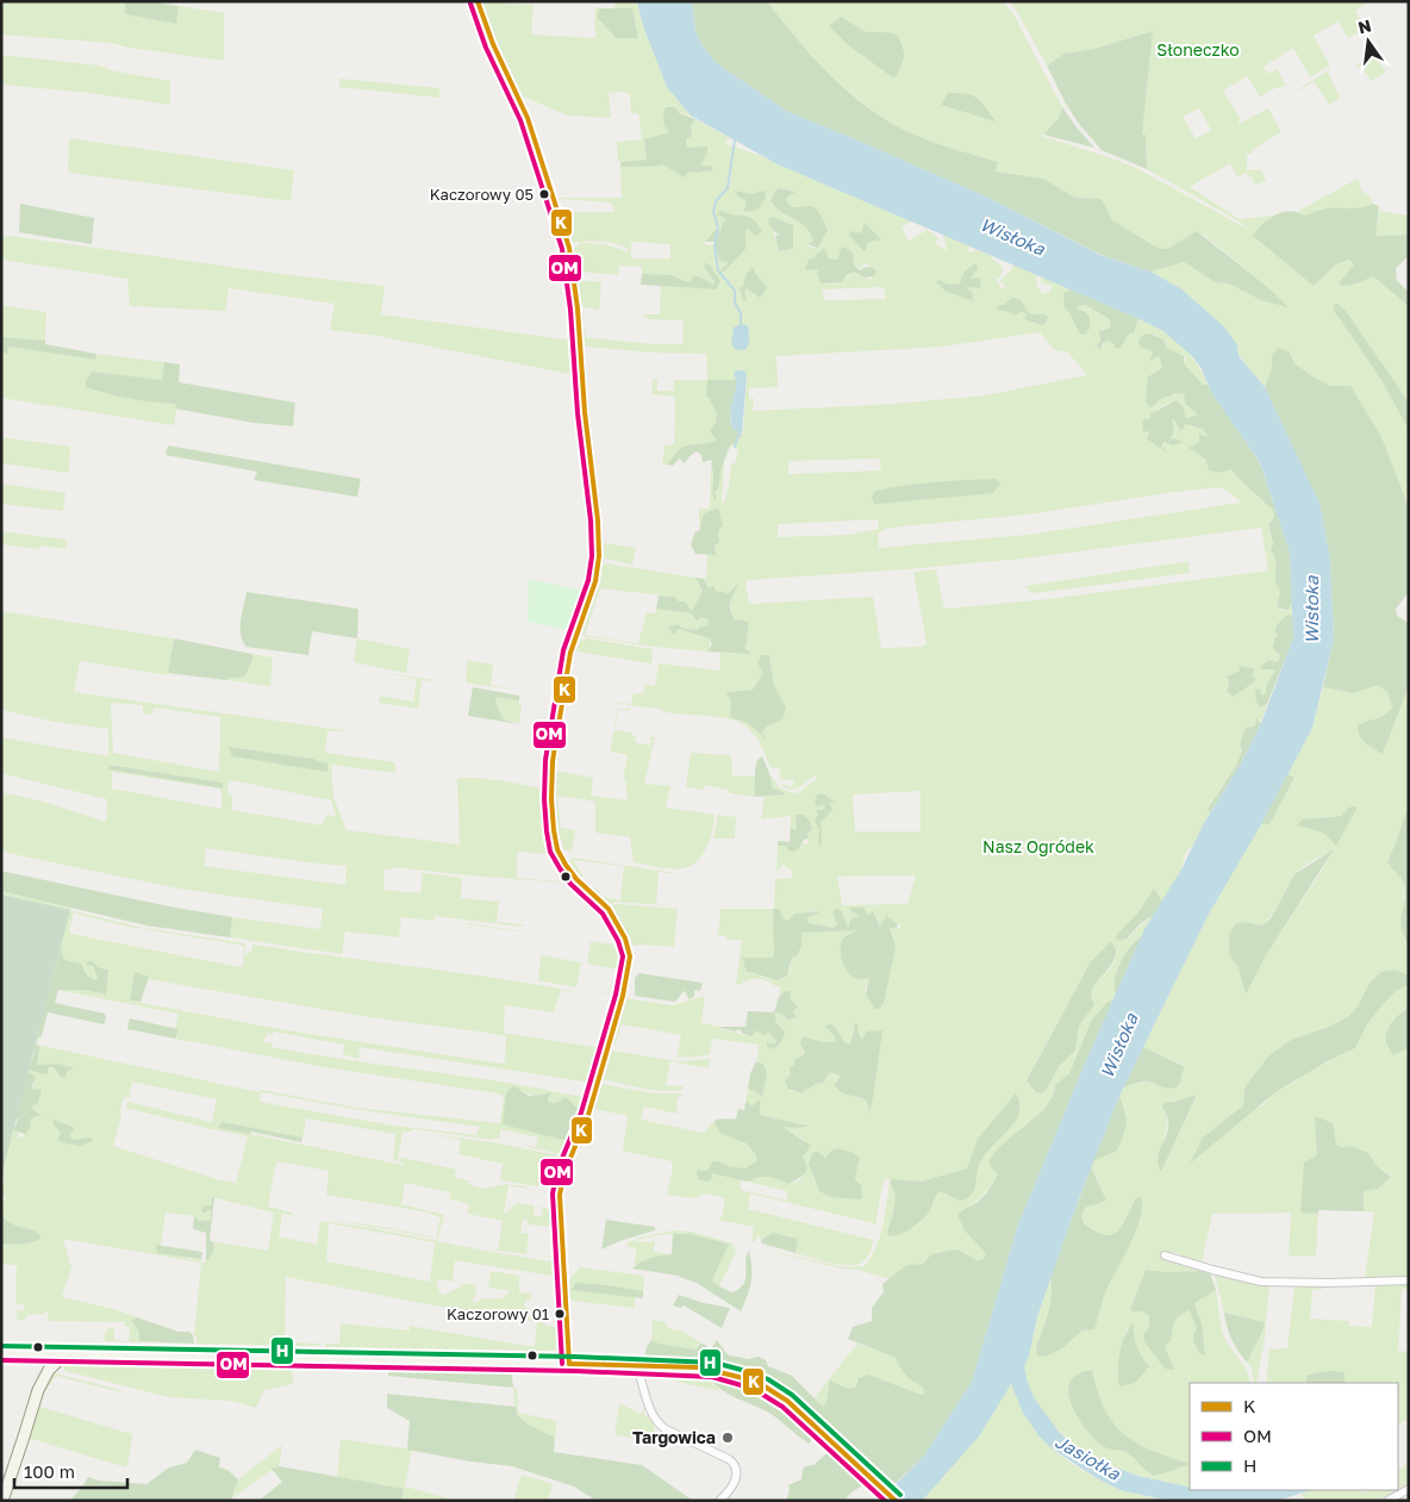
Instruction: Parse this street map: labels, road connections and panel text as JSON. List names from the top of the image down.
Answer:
{
  "water": ["Wisłoka", "Jasiołka"],
  "parks": ["Słoneczko", "Nasz Ogródek"],
  "places": ["Kaczorowy 05", "Kaczorowy 01", "Targowica"],
  "lines": ["transit line K", "transit line OM", "transit line H"],
  "legend": ["K", "OM", "H"],
  "scale_bar": "100 m",
  "north": "top"
}
